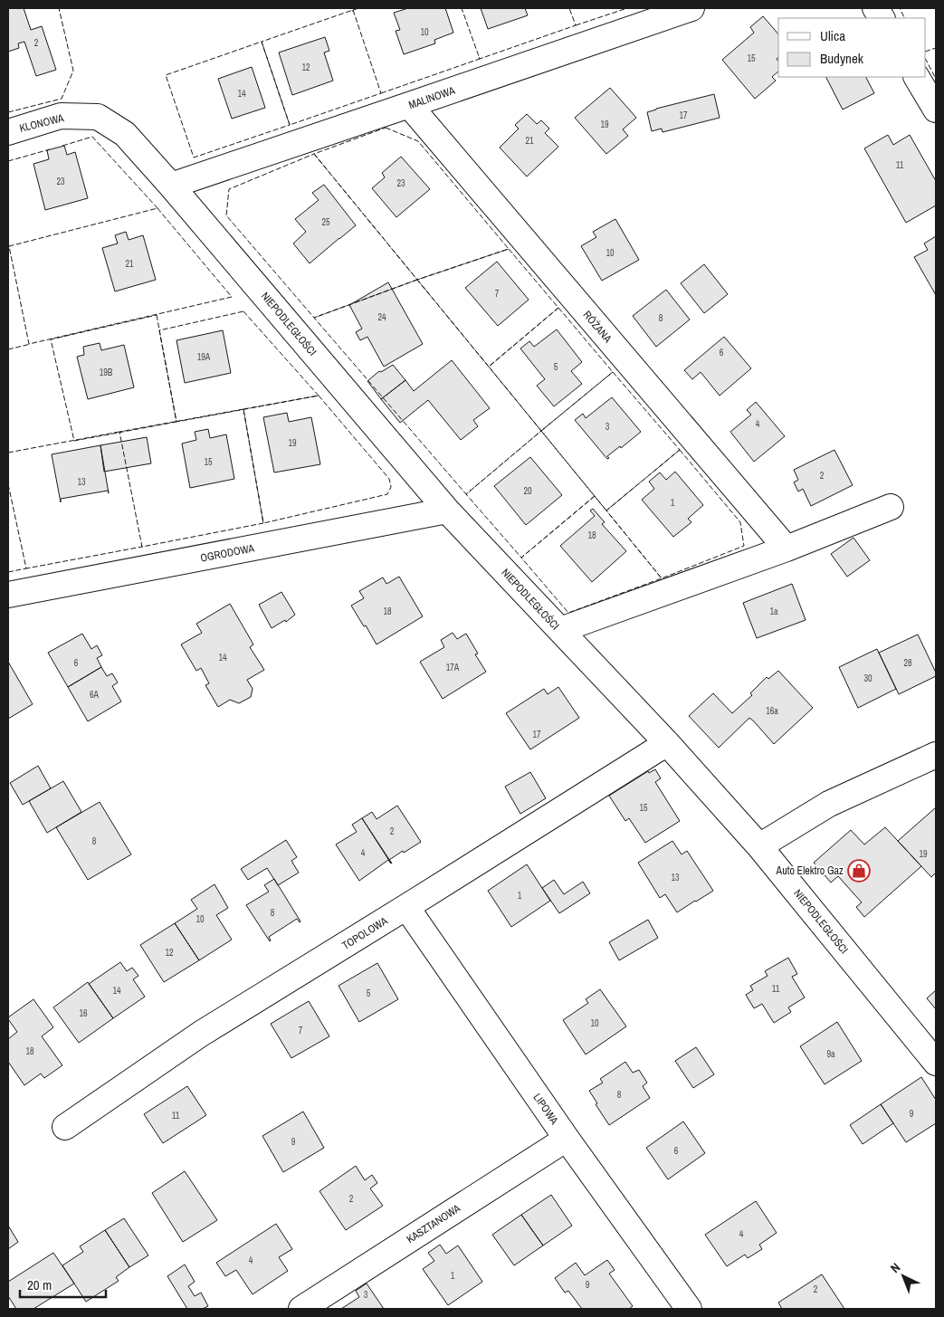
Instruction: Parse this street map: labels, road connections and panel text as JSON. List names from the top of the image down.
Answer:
{
  "streets": {
    "street": [
      "MALINOWA",
      "KLONOWA",
      "NIEPODLEGŁOŚCI",
      "RÓŻANA",
      "OGRODOWA",
      "TOPOLOWA",
      "LIPOWA",
      "KASZTANOWA"
    ]
  },
  "crossings": [
    ["MALINOWA", "NIEPODLEGŁOŚCI"],
    ["MALINOWA", "RÓŻANA"],
    ["KLONOWA", "NIEPODLEGŁOŚCI"],
    ["NIEPODLEGŁOŚCI", "OGRODOWA"],
    ["NIEPODLEGŁOŚCI", "TOPOLOWA"],
    ["TOPOLOWA", "LIPOWA"],
    ["LIPOWA", "KASZTANOWA"]
  ],
  "places": {
    "shop": ["Auto Elektro Gaz"]
  },
  "house_numbers": [
    "10",
    "2",
    "15",
    "12",
    "14",
    "17",
    "19",
    "21",
    "11",
    "23",
    "23",
    "25",
    "10",
    "21",
    "7",
    "24",
    "8",
    "6",
    "19A",
    "5",
    "19B",
    "4",
    "3",
    "19",
    "15",
    "2",
    "13",
    "20",
    "1",
    "18",
    "18",
    "1a",
    "14",
    "6",
    "28",
    "17A",
    "30",
    "6A",
    "16a",
    "17",
    "15",
    "2",
    "8",
    "4",
    "19",
    "13",
    "1",
    "8",
    "10",
    "12",
    "11",
    "14",
    "5",
    "16",
    "10",
    "7",
    "18",
    "9a",
    "8",
    "9",
    "11",
    "9",
    "6",
    "2",
    "4",
    "4",
    "1",
    "9",
    "2",
    "3"
  ],
  "legend": ["Ulica", "Budynek"],
  "scale_bar": "20 m",
  "north": "top left"
}
